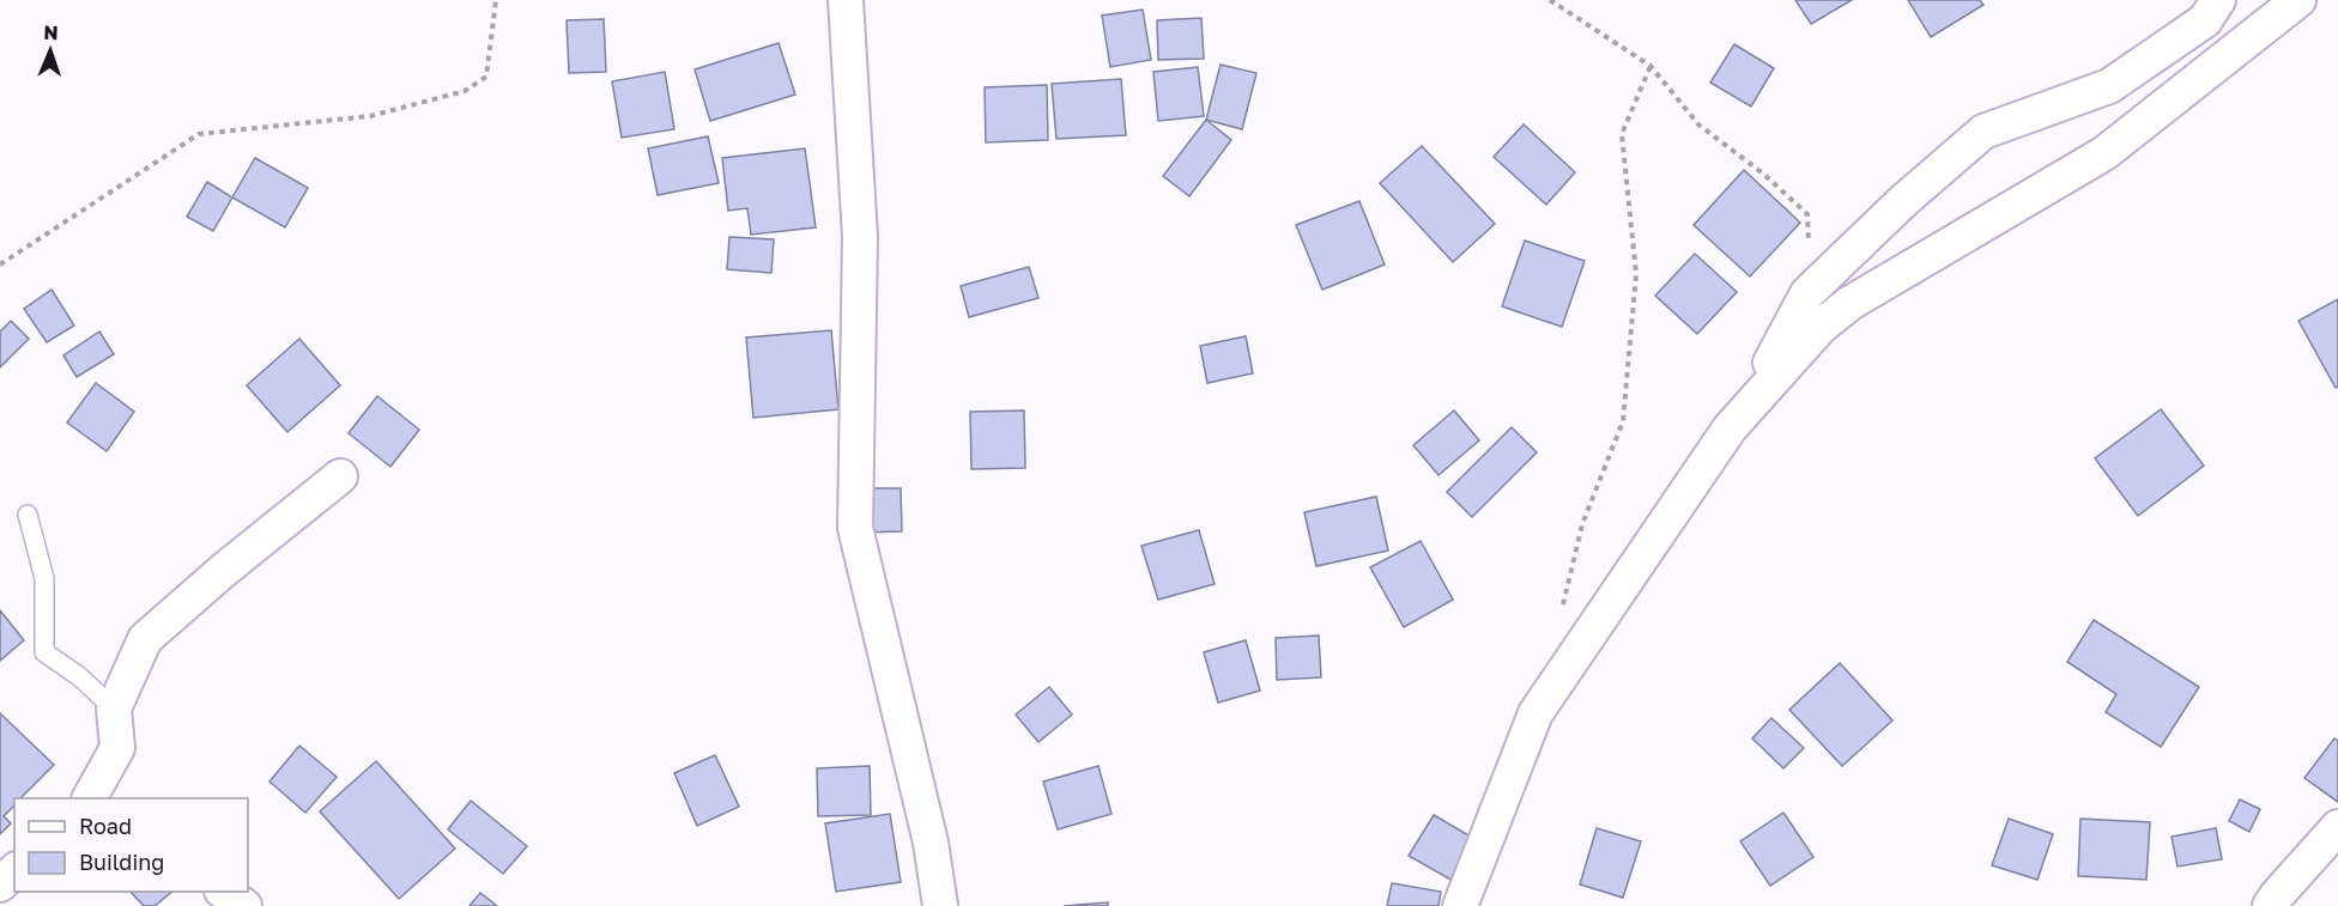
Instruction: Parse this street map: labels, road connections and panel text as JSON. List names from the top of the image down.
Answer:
{
  "legend": ["Road", "Building"],
  "north": "top"
}
